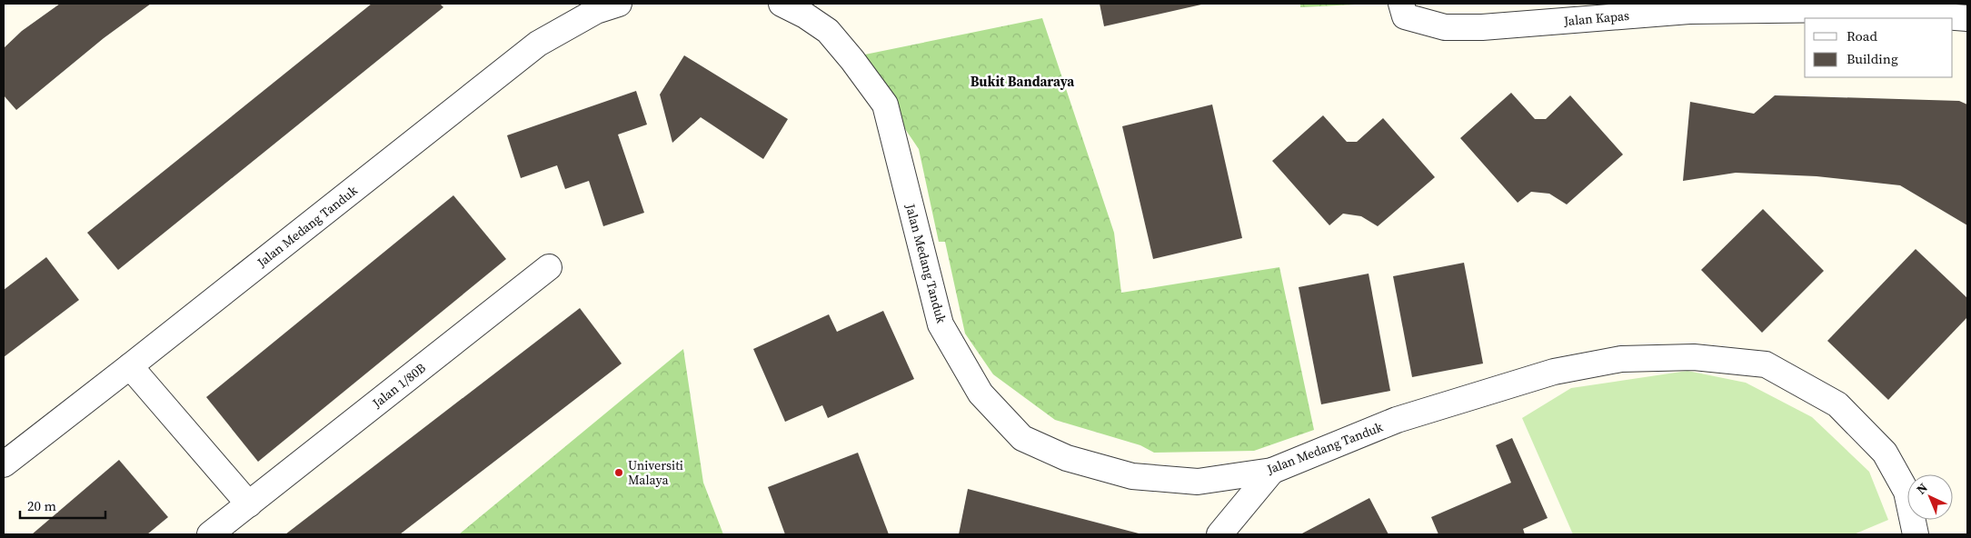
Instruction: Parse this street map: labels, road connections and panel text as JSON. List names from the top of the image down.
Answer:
{
  "streets": {
    "street": ["Jalan Kapas", "Jalan Medang Tanduk", "Jalan 1/80B"]
  },
  "districts": ["Bukit Bandaraya"],
  "places": ["Universiti Malaya"],
  "legend": ["Road", "Building"],
  "scale_bar": "20 m",
  "north": "top left"
}
